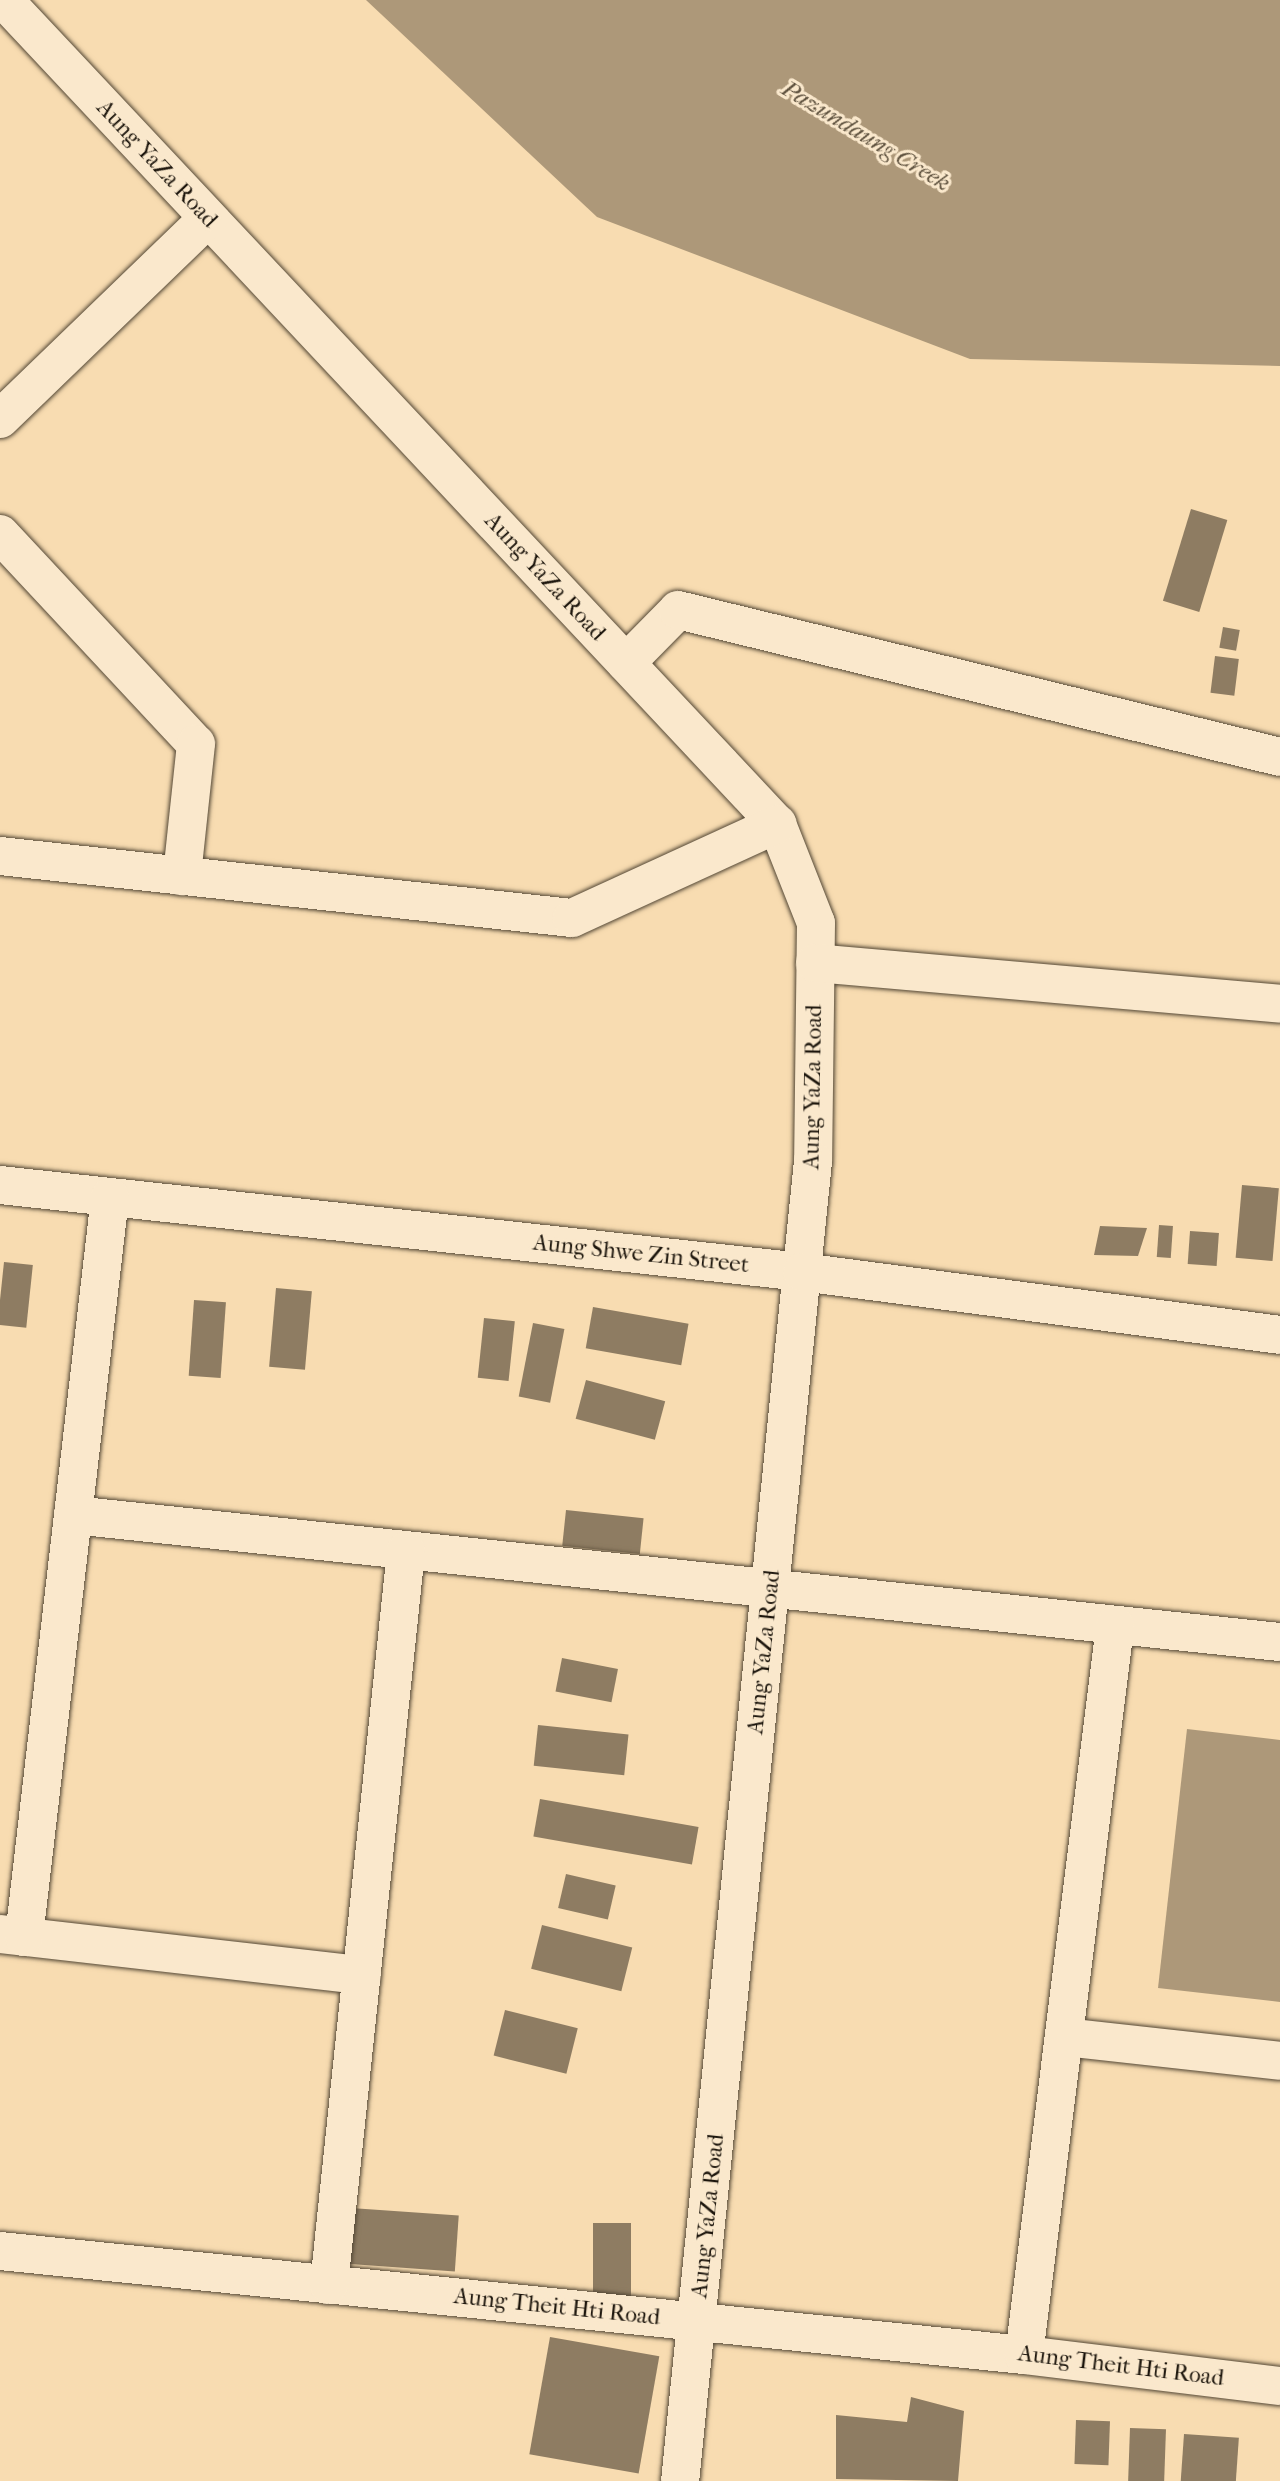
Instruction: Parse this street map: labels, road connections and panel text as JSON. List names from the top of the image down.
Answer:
{
  "streets": {
    "street": ["Aung YaZa Road", "Aung Shwe Zin Street", "Aung Theit Hti Road"]
  },
  "crossings": [
    ["Aung YaZa Road", "Aung Shwe Zin Street"],
    ["Aung YaZa Road", "Aung Theit Hti Road"]
  ],
  "water": ["Pazundaung Creek"]
}
